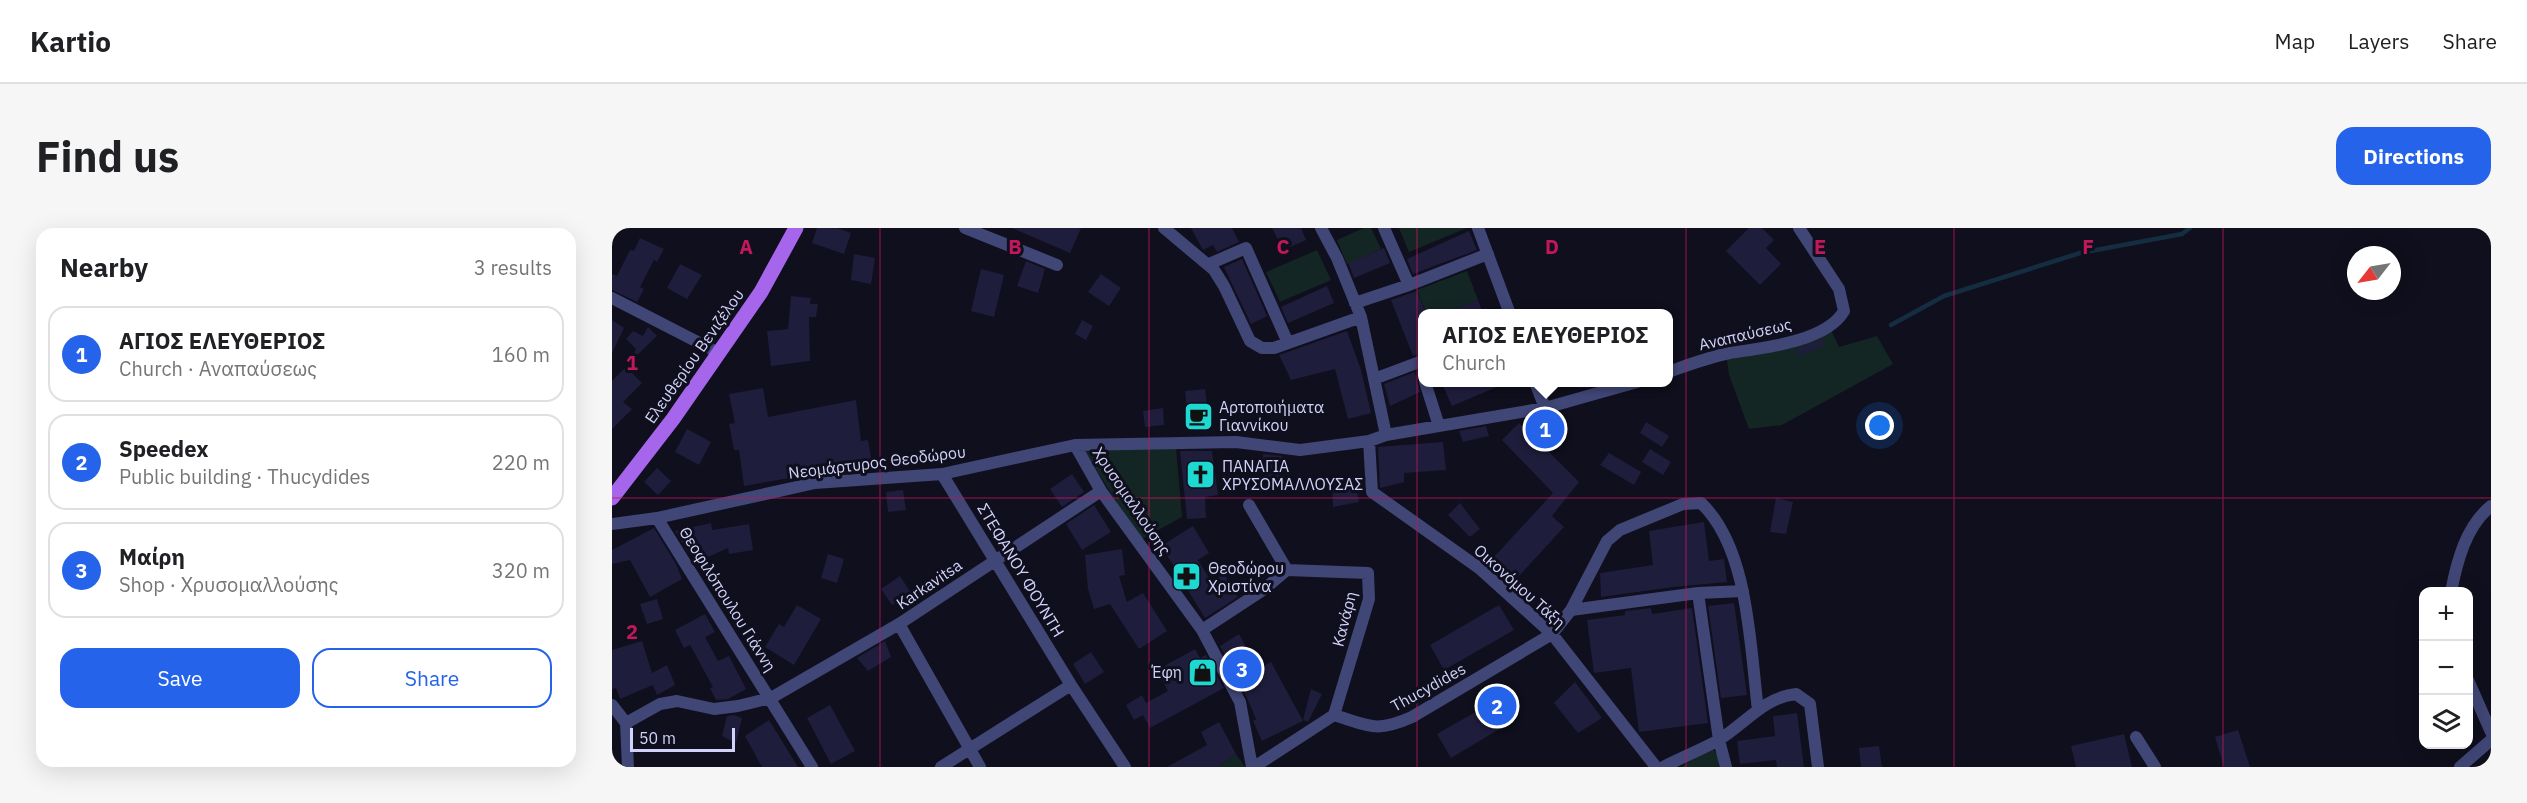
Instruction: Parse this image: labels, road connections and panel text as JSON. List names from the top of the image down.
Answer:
{
  "streets": {
    "main road": ["Ελευθερίου Βενιζέλου"],
    "street": [
      "Αναπαύσεως",
      "Νεομάρτυρος Θεοδώρου",
      "Χρυσομαλλούσης",
      "ΣΤΕΦΑΝΟΥ ΦΟΥΝΤΗ",
      "Karkavitsa",
      "Οικονόμου Τάξη",
      "Θεοφιλόπουλου Γιάννη",
      "Κανάρη",
      "Thucydides"
    ]
  },
  "crossings": [
    ["Νεομάρτυρος Θεοδώρου", "Χρυσομαλλούσης"],
    ["Νεομάρτυρος Θεοδώρου", "ΣΤΕΦΑΝΟΥ ΦΟΥΝΤΗ"],
    ["Νεομάρτυρος Θεοδώρου", "Θεοφιλόπουλου Γιάννη"],
    ["Χρυσομαλλούσης", "Karkavitsa"],
    ["ΣΤΕΦΑΝΟΥ ΦΟΥΝΤΗ", "Karkavitsa"],
    ["Karkavitsa", "Θεοφιλόπουλου Γιάννη"],
    ["Οικονόμου Τάξη", "Thucydides"],
    ["Κανάρη", "Thucydides"]
  ],
  "places": {
    "cafe": ["Αρτοποιήματα Γιαννίκου"],
    "church": ["ΠΑΝΑΓΙΑ ΧΡΥΣΟΜΑΛΛΟΥΣΑΣ"],
    "pharmacy": ["Θεοδώρου Χριστίνα"],
    "shop": ["Έφη"]
  },
  "scale_bar": "50 m",
  "north": "bottom left",
  "page": {
    "header": "Kartio",
    "nav": ["Map", "Layers", "Share"],
    "buttons": [
      "Directions",
      ["Save", "Share"]
    ],
    "title": "Find us",
    "heading": ["Nearby", "3 results"],
    "list": [
      {
        "mark": "1",
        "name": "ΑΓΙΟΣ ΕΛΕΥΘΕΡΙΟΣ",
        "note": "Church · Αναπαύσεως",
        "value": "160 m"
      },
      {
        "mark": "2",
        "name": "Speedex",
        "note": "Public building · Thucydides",
        "value": "220 m"
      },
      {
        "mark": "3",
        "name": "Μαίρη",
        "note": "Shop · Χρυσομαλλούσης",
        "value": "320 m"
      }
    ],
    "popup": ["ΑΓΙΟΣ ΕΛΕΥΘΕΡΙΟΣ", "Church"],
    "pins": ["1", "3", "2"],
    "map_buttons": ["+", "−"],
    "scale": "50 m"
  },
  "grid": {
    "columns": [
      "A",
      "B",
      "C",
      "D",
      "E",
      "F"
    ],
    "rows": ["1", "2"]
  }
}
